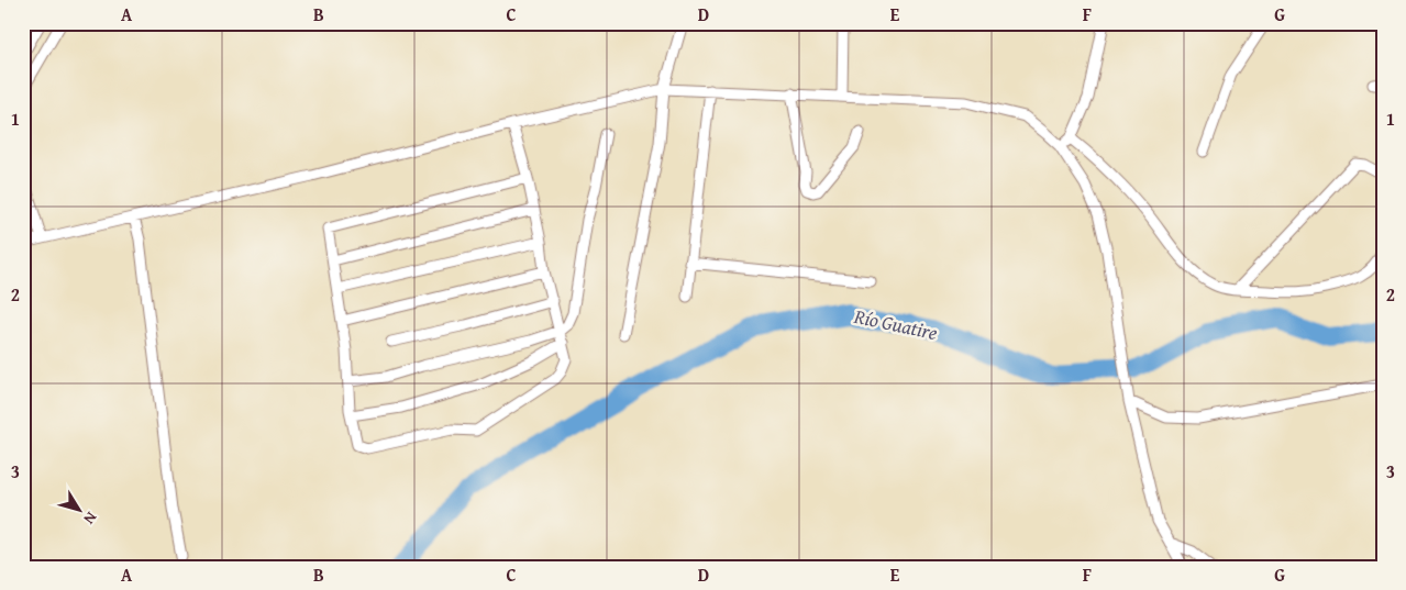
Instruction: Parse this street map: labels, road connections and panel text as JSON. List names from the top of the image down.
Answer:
{
  "water": ["Río Guatire"],
  "north": "bottom right",
  "grid": {
    "columns": [
      "A",
      "B",
      "C",
      "D",
      "E",
      "F",
      "G"
    ],
    "rows": ["1", "2", "3"]
  }
}
